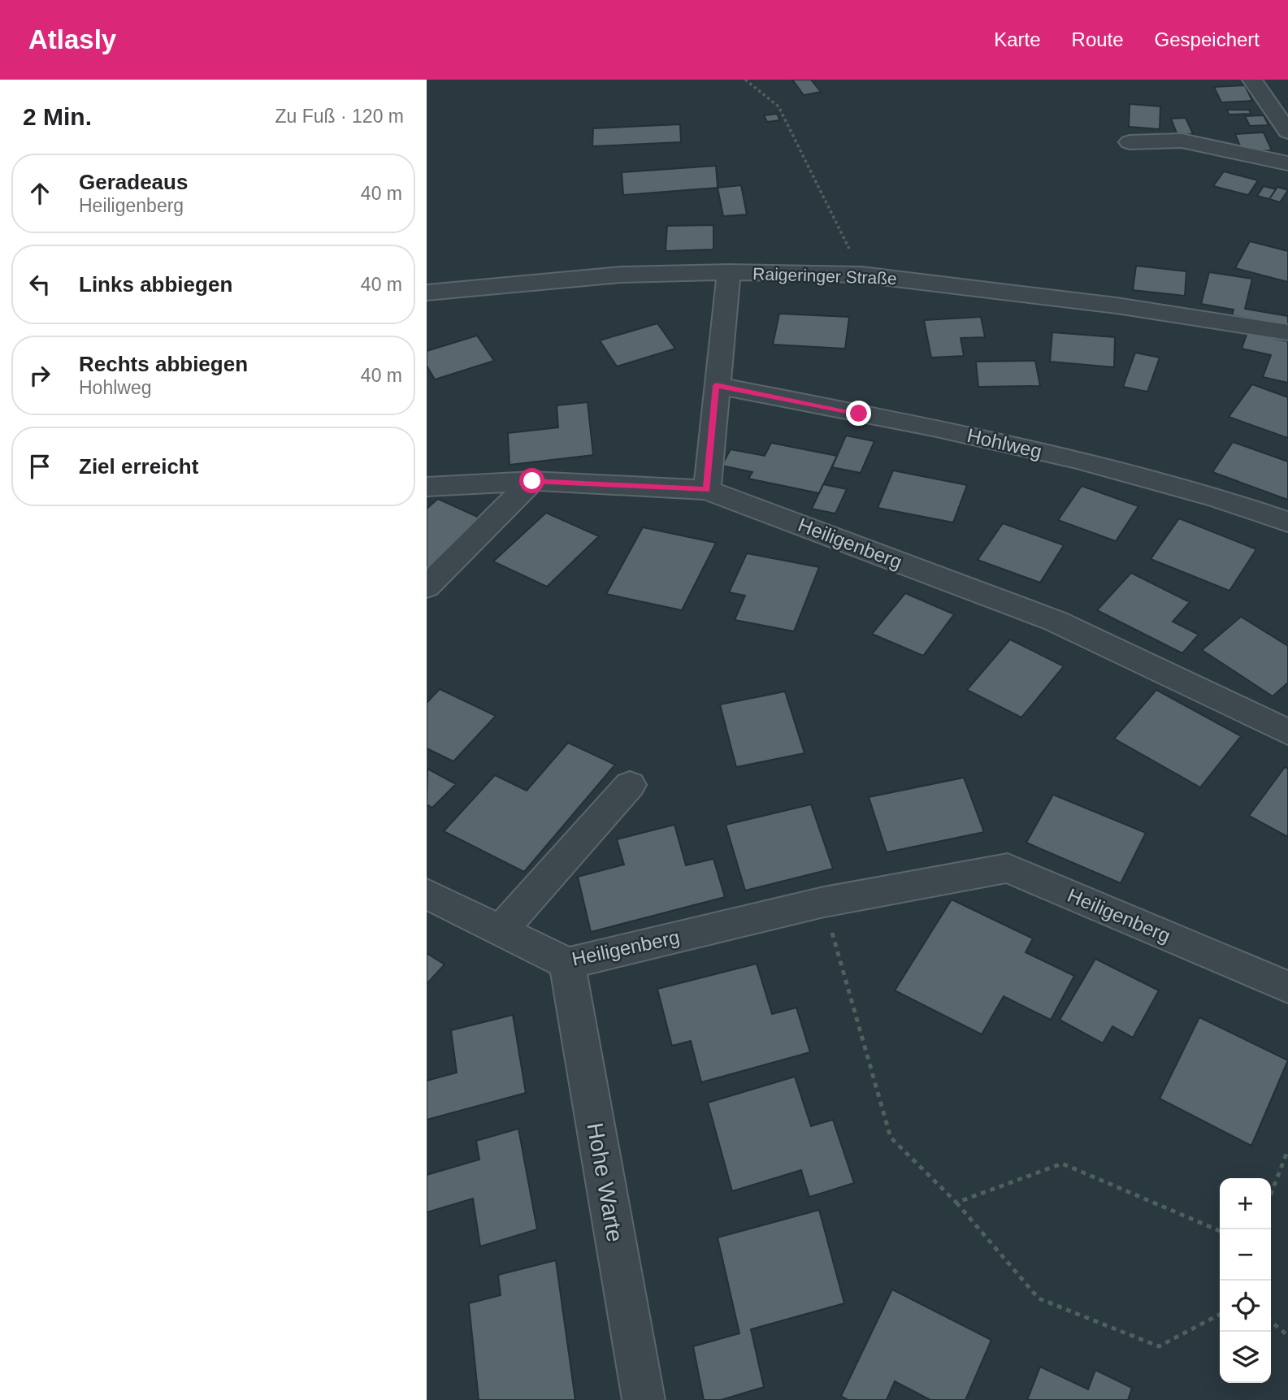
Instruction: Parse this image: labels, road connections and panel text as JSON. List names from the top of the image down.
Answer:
{
  "streets": {
    "street": [
      "Raigeringer Straße",
      "Hohlweg",
      "Heiligenberg",
      "Hohe Warte"
    ]
  },
  "crossings": [
    ["Heiligenberg", "Hohe Warte"]
  ],
  "page": {
    "header": "Atlasly",
    "nav": ["Karte", "Route", "Gespeichert"],
    "heading": ["2 Min.", "Zu Fuß · 120 m"],
    "list": [
      ["Geradeaus", "Heiligenberg", "40 m"],
      ["Links abbiegen", "40 m"],
      ["Rechts abbiegen", "Hohlweg", "40 m"],
      "Ziel erreicht"
    ],
    "map_buttons": ["+", "−"]
  }
}
